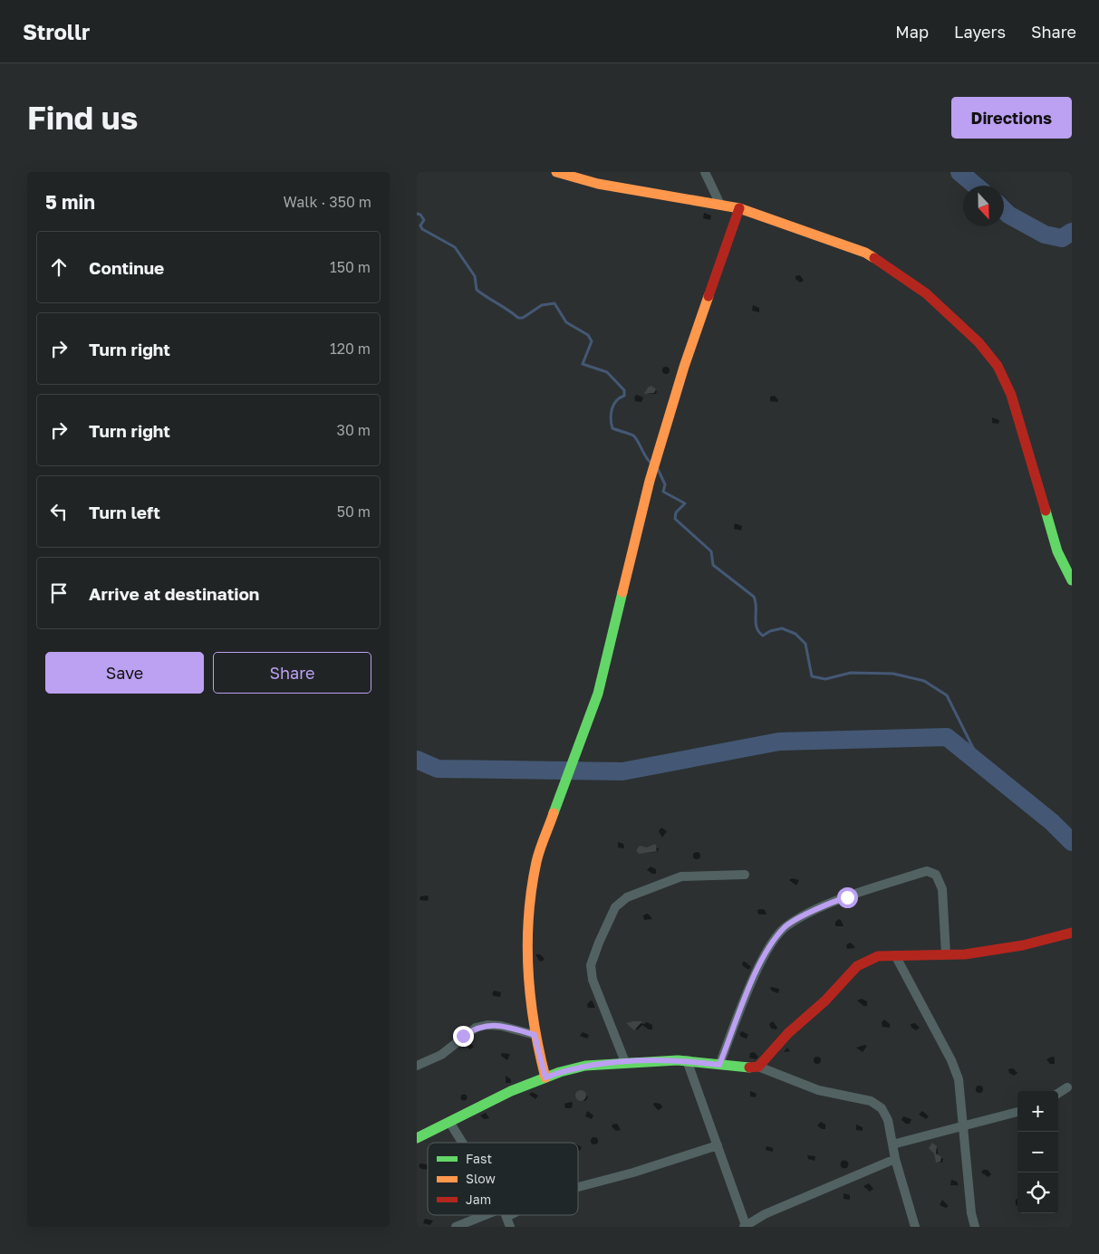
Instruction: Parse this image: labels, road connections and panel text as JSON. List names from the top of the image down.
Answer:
{
  "legend": ["Fast", "Slow", "Jam"],
  "north": "bottom",
  "page": {
    "header": "Strollr",
    "nav": ["Map", "Layers", "Share"],
    "buttons": [
      "Directions",
      ["Save", "Share"]
    ],
    "title": "Find us",
    "heading": ["5 min", "Walk · 350 m"],
    "list": [
      ["Continue", "150 m"],
      ["Turn right", "120 m"],
      ["Turn right", "30 m"],
      ["Turn left", "50 m"],
      "Arrive at destination"
    ],
    "map_buttons": ["+", "−"]
  }
}
